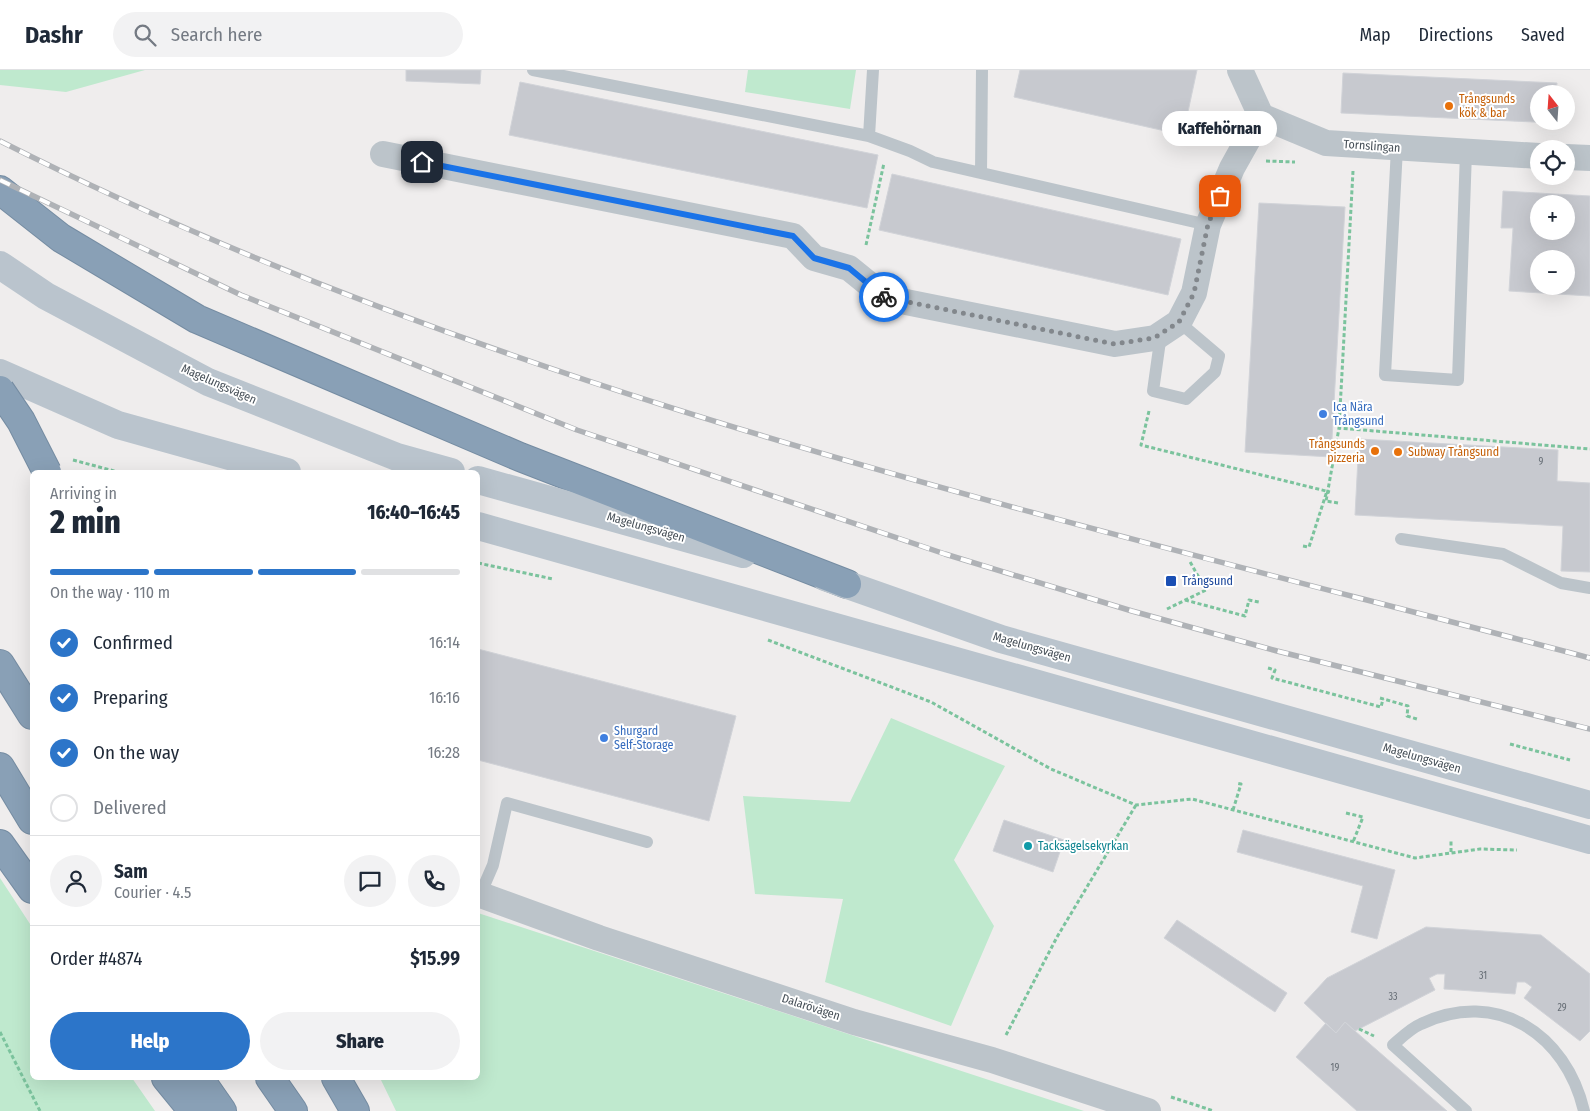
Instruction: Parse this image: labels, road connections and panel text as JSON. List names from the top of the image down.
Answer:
{
  "streets": {
    "street": ["Tornslingan", "Magelungsvägen", "Dalarövägen"]
  },
  "places": {
    "other": [
      "Trångsunds kök & bar",
      "Kaffehörnan",
      "Ica Nära Trångsund",
      "Trångsunds pizzeria",
      "Subway Trångsund",
      "Shurgard Self-Storage",
      "Tacksägelsekyrkan"
    ],
    "transit": ["Trångsund"]
  },
  "house_numbers": [
    "9",
    "31",
    "33",
    "29",
    "19"
  ],
  "north": "top",
  "page": {
    "header": "Dashr",
    "search": "Search here",
    "nav": ["Map", "Directions", "Saved"],
    "map_buttons": ["+", "−"],
    "bubble": "Kaffehörnan",
    "heading": ["2 min", "Arriving in", "16:40–16:45"],
    "panel": [
      "Sam",
      "Courier · 4.5",
      "Order #4874",
      "$15.99"
    ],
    "bar": "On the way · 110 m",
    "list": [
      ["Confirmed", "16:14"],
      ["Preparing", "16:16"],
      ["On the way", "16:28"],
      "Delivered"
    ],
    "buttons": ["Help", "Share"]
  }
}
